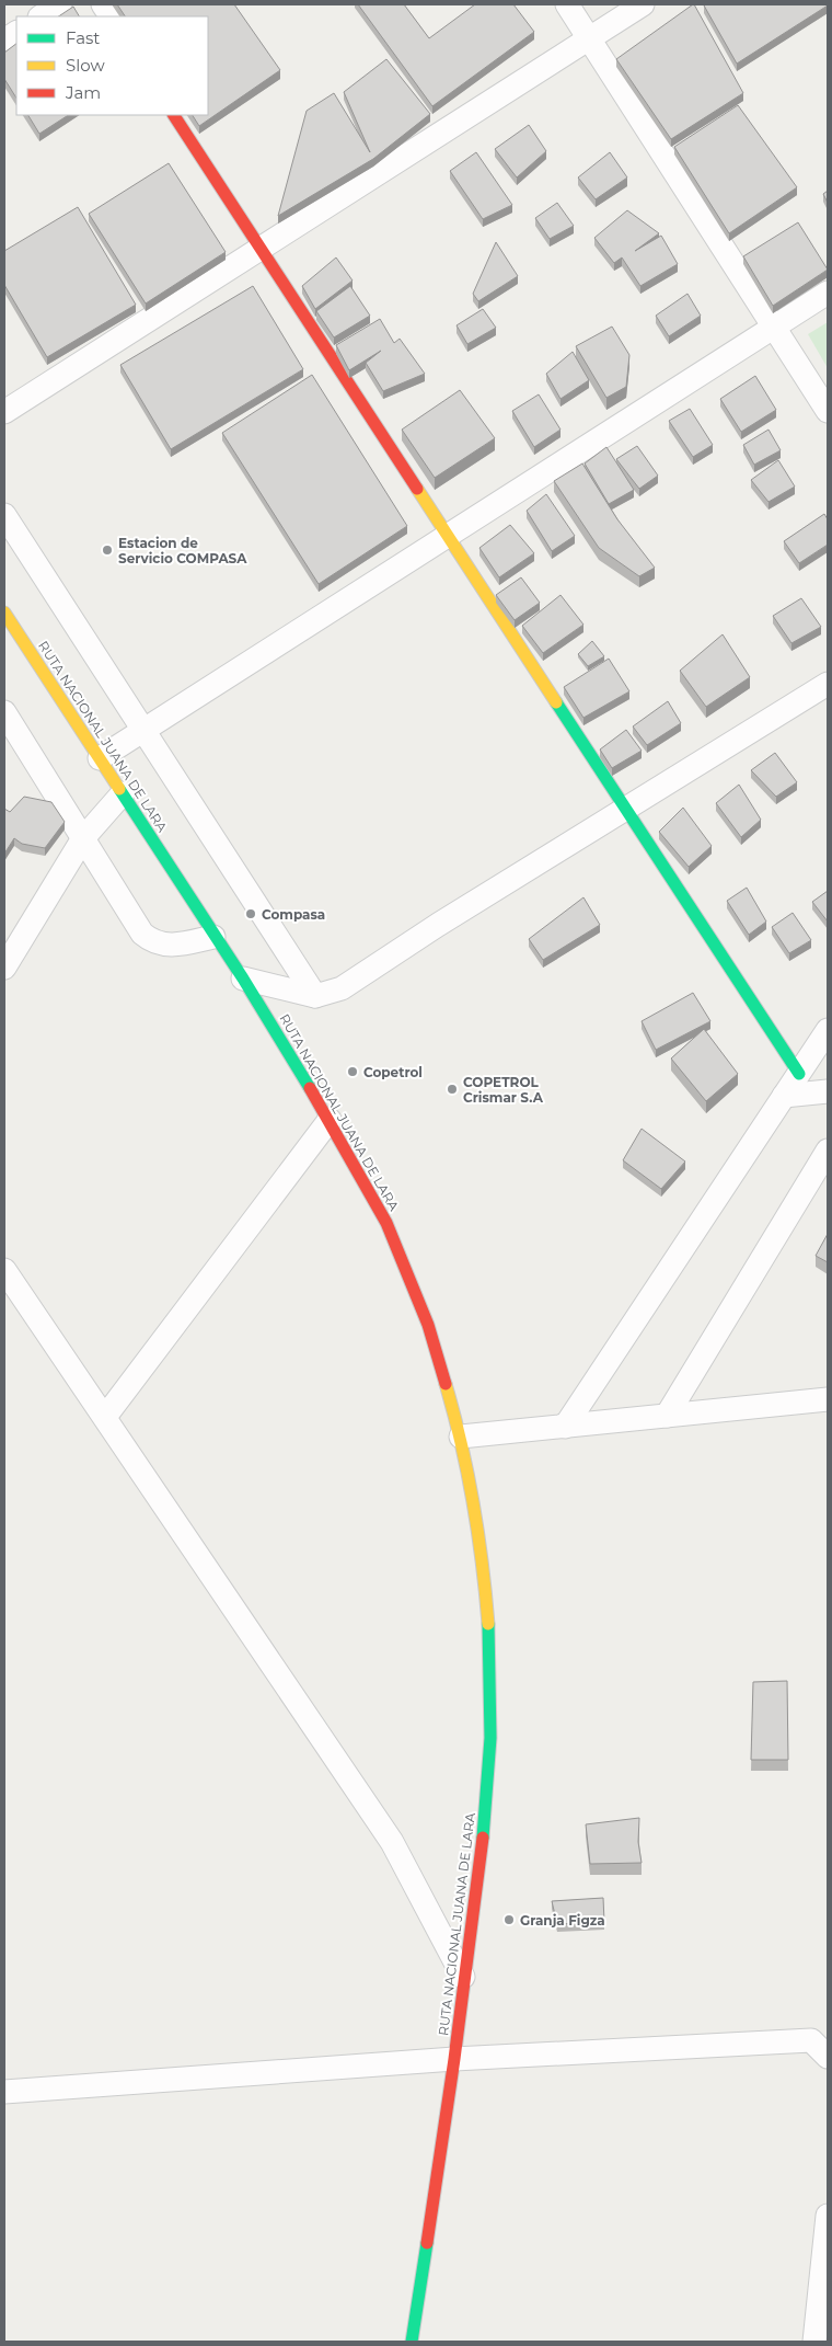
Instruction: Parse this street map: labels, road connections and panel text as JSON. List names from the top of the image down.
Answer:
{
  "streets": {
    "main road": ["RUTA NACIONAL JUANA DE LARA"]
  },
  "places": [
    "Estacion de Servicio COMPASA",
    "Compasa",
    "Copetrol",
    "COPETROL Crismar S.A",
    "Granja Figza"
  ],
  "legend": ["Fast", "Slow", "Jam"]
}
